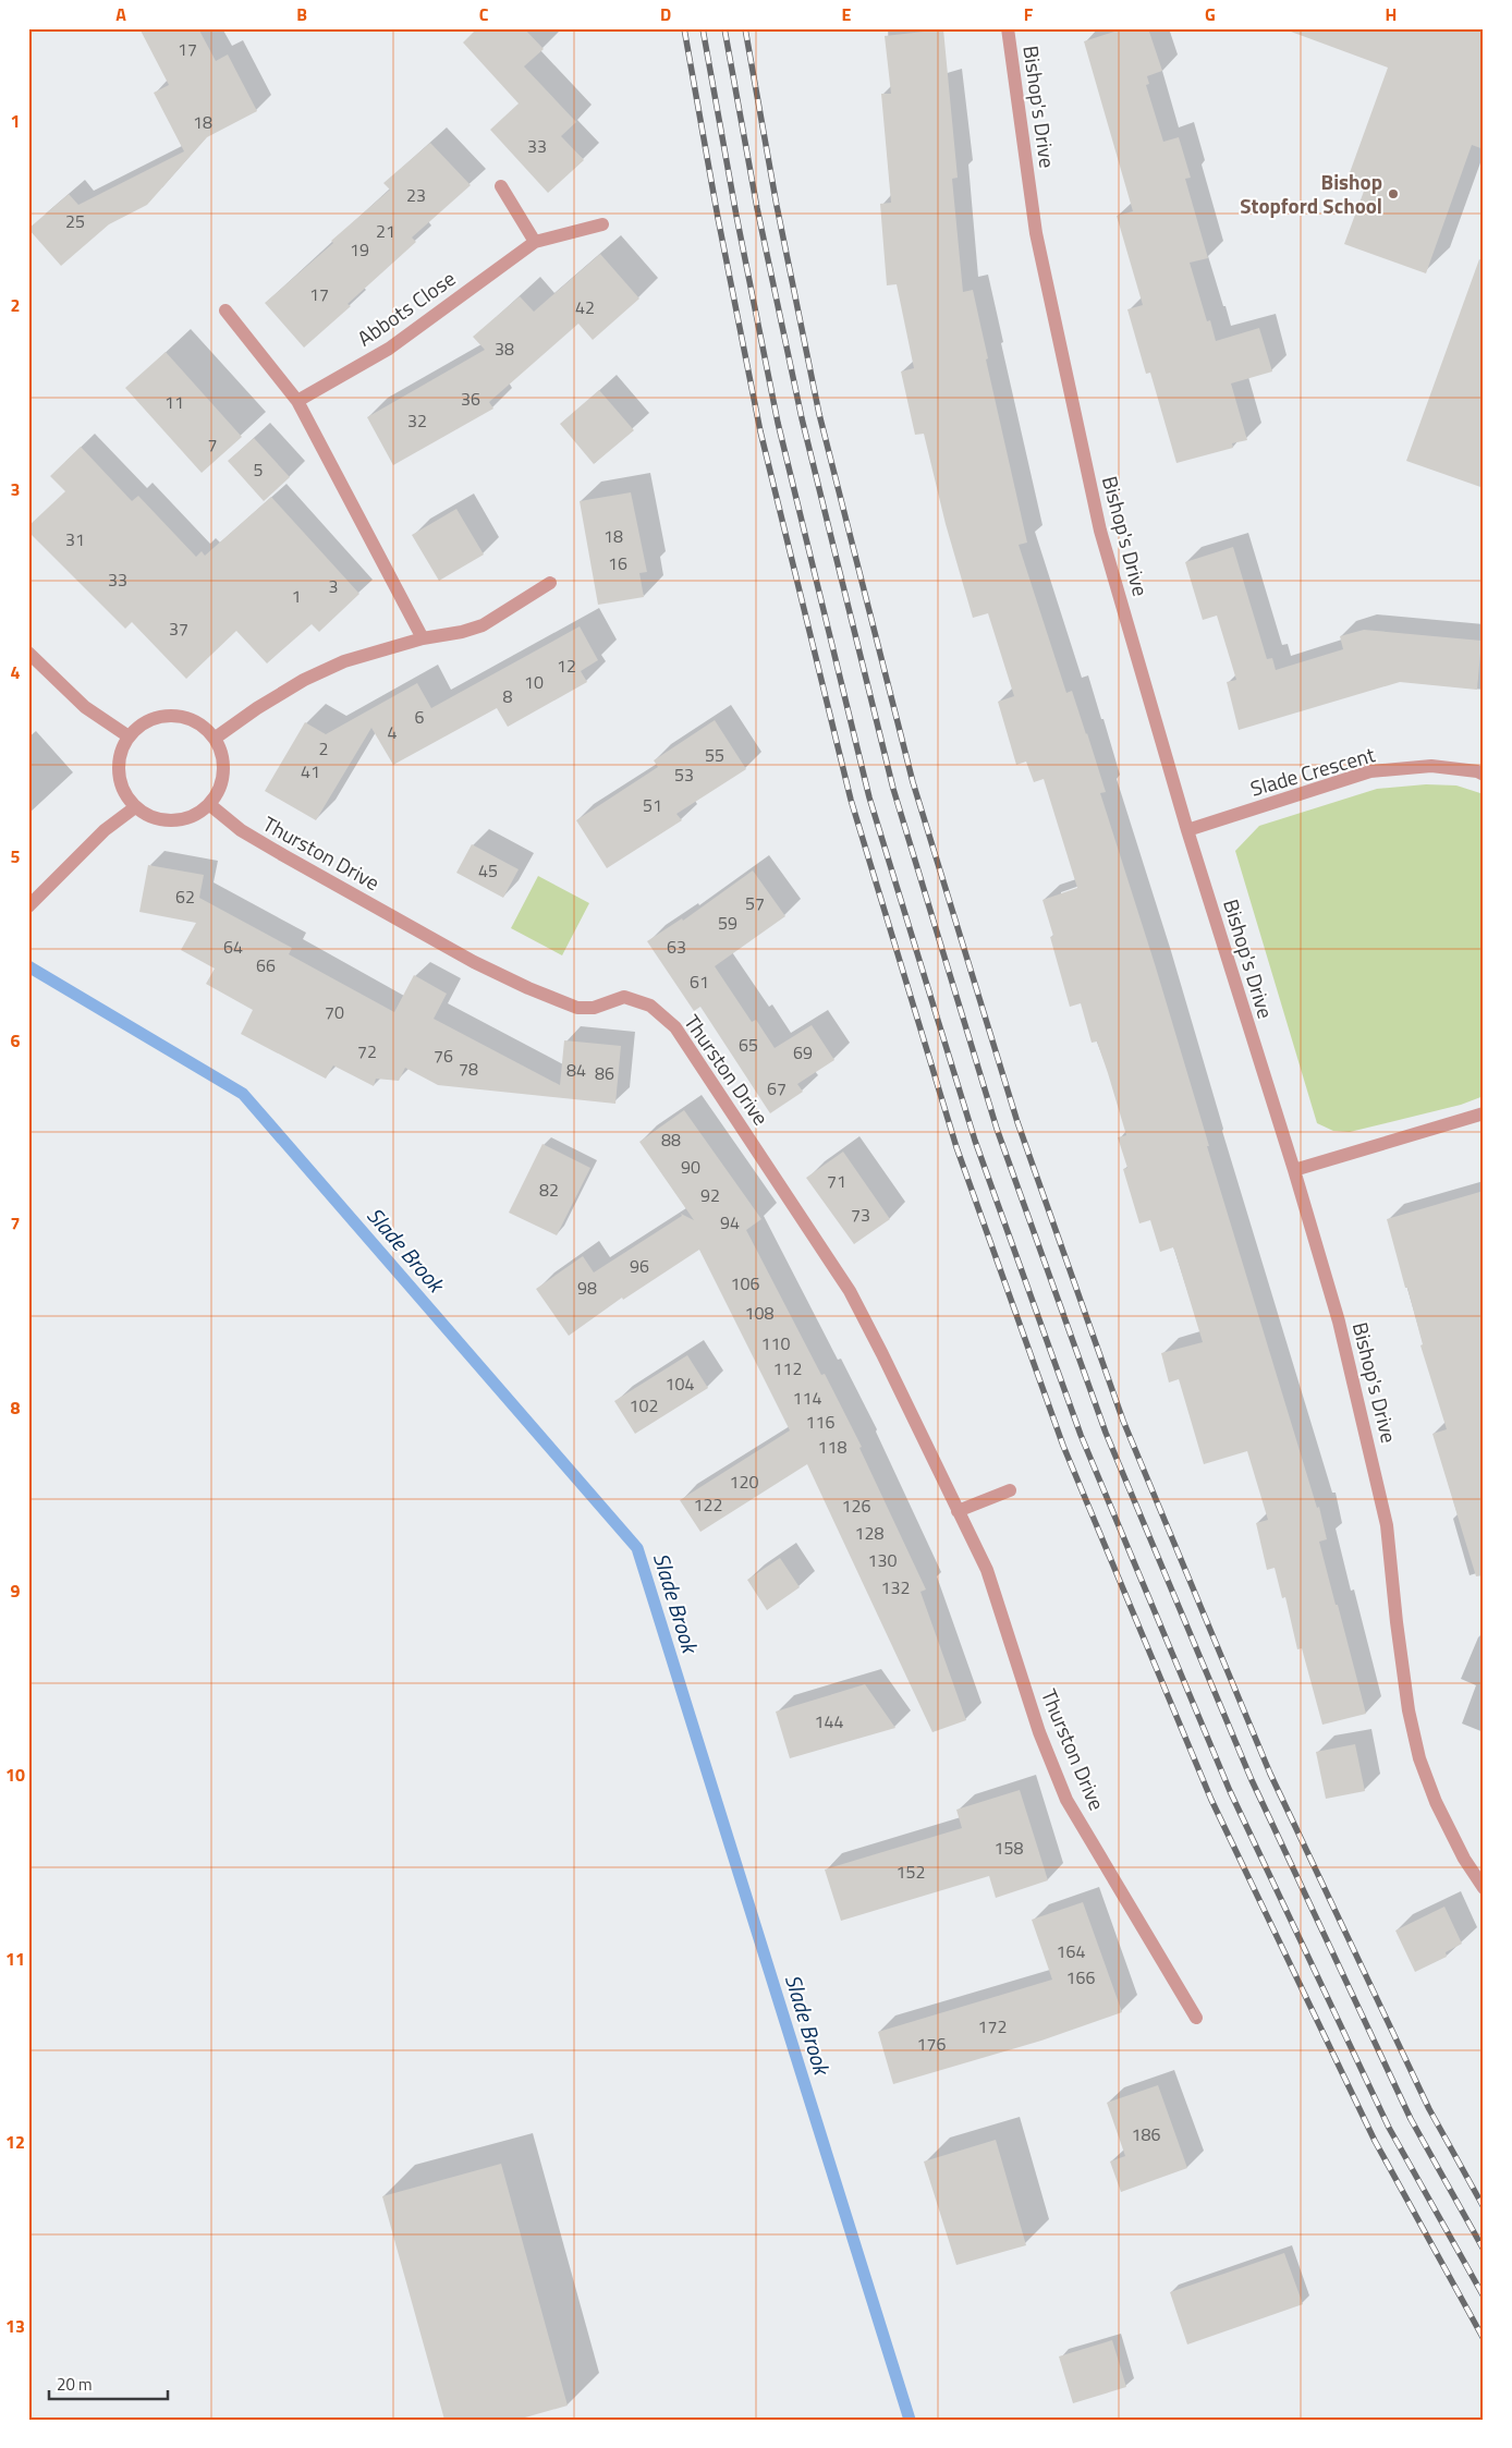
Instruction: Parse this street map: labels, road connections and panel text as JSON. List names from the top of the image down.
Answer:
{
  "streets": {
    "street": [
      "Bishop's Drive",
      "Abbots Close",
      "Slade Crescent",
      "Thurston Drive"
    ]
  },
  "crossings": [
    ["Bishop's Drive", "Slade Crescent"]
  ],
  "water": ["Slade Brook"],
  "places": ["Bishop Stopford School"],
  "house_numbers": [
    "17",
    "18",
    "33",
    "23",
    "25",
    "21",
    "19",
    "17",
    "42",
    "38",
    "36",
    "11",
    "32",
    "7",
    "5",
    "18",
    "31",
    "16",
    "33",
    "3",
    "1",
    "37",
    "12",
    "10",
    "8",
    "6",
    "4",
    "2",
    "55",
    "41",
    "53",
    "51",
    "45",
    "62",
    "57",
    "59",
    "64",
    "63",
    "66",
    "61",
    "70",
    "65",
    "72",
    "69",
    "76",
    "78",
    "84",
    "86",
    "67",
    "88",
    "90",
    "71",
    "82",
    "92",
    "73",
    "94",
    "96",
    "106",
    "98",
    "108",
    "110",
    "112",
    "104",
    "114",
    "102",
    "116",
    "118",
    "120",
    "122",
    "126",
    "128",
    "130",
    "132",
    "144",
    "158",
    "152",
    "164",
    "166",
    "172",
    "176",
    "186"
  ],
  "scale_bar": "20 m",
  "grid": {
    "columns": [
      "A",
      "B",
      "C",
      "D",
      "E",
      "F",
      "G",
      "H"
    ],
    "rows": [
      "1",
      "2",
      "3",
      "4",
      "5",
      "6",
      "7",
      "8",
      "9",
      "10",
      "11",
      "12",
      "13"
    ]
  }
}
